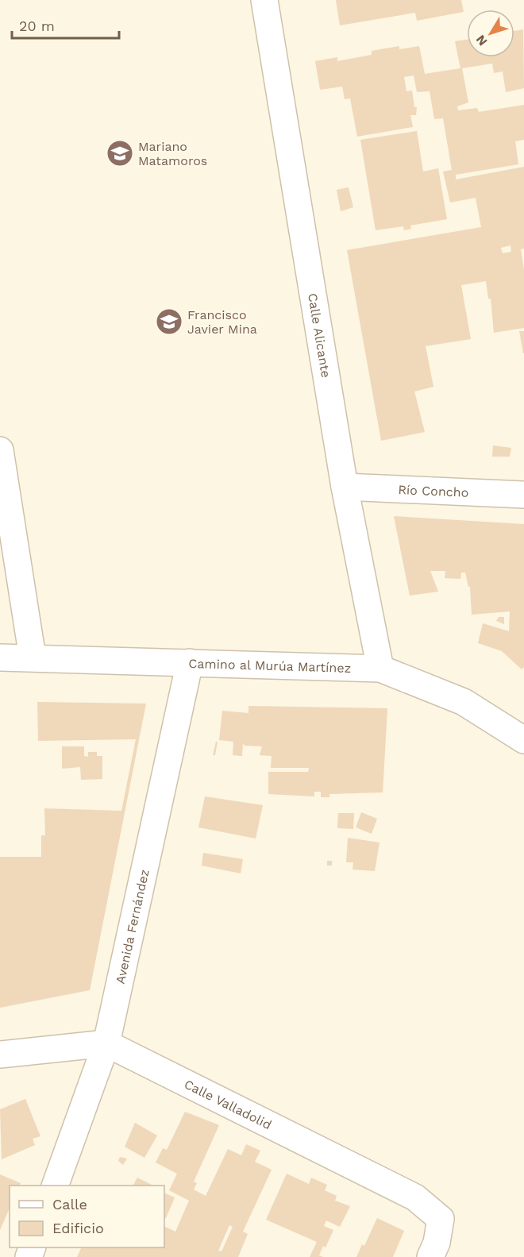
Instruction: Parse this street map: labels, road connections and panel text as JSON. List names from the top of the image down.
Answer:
{
  "streets": {
    "street": [
      "Calle Alicante",
      "Río Concho",
      "Camino al Murúa Martínez",
      "Avenida Fernández",
      "Calle Valladolid"
    ]
  },
  "crossings": [
    ["Calle Alicante", "Río Concho"],
    ["Calle Alicante", "Camino al Murúa Martínez"],
    ["Camino al Murúa Martínez", "Avenida Fernández"],
    ["Avenida Fernández", "Calle Valladolid"]
  ],
  "places": {
    "school or university": ["Mariano Matamoros", "Francisco Javier Mina"]
  },
  "legend": ["Calle", "Edificio"],
  "scale_bar": "20 m",
  "north": "bottom left"
}
